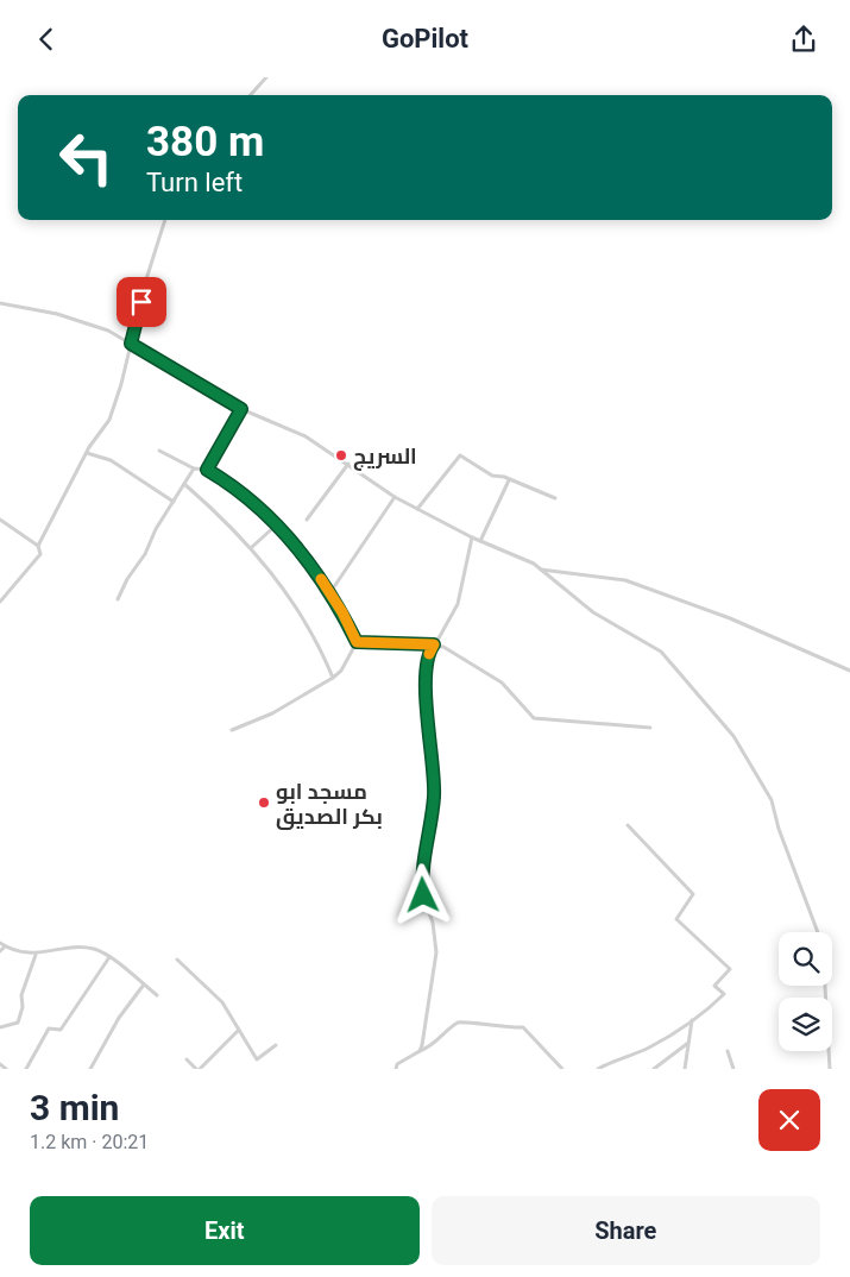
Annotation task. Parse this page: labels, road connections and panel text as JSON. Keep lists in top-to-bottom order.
{
  "places": ["السريج", "مسجد ابو بكر الصديق"],
  "page": {
    "header": "GoPilot",
    "turn": ["380 m", "Turn left"],
    "heading": ["3 min", "1.2 km · 20:21"],
    "buttons": ["Exit", "Share"]
  }
}
